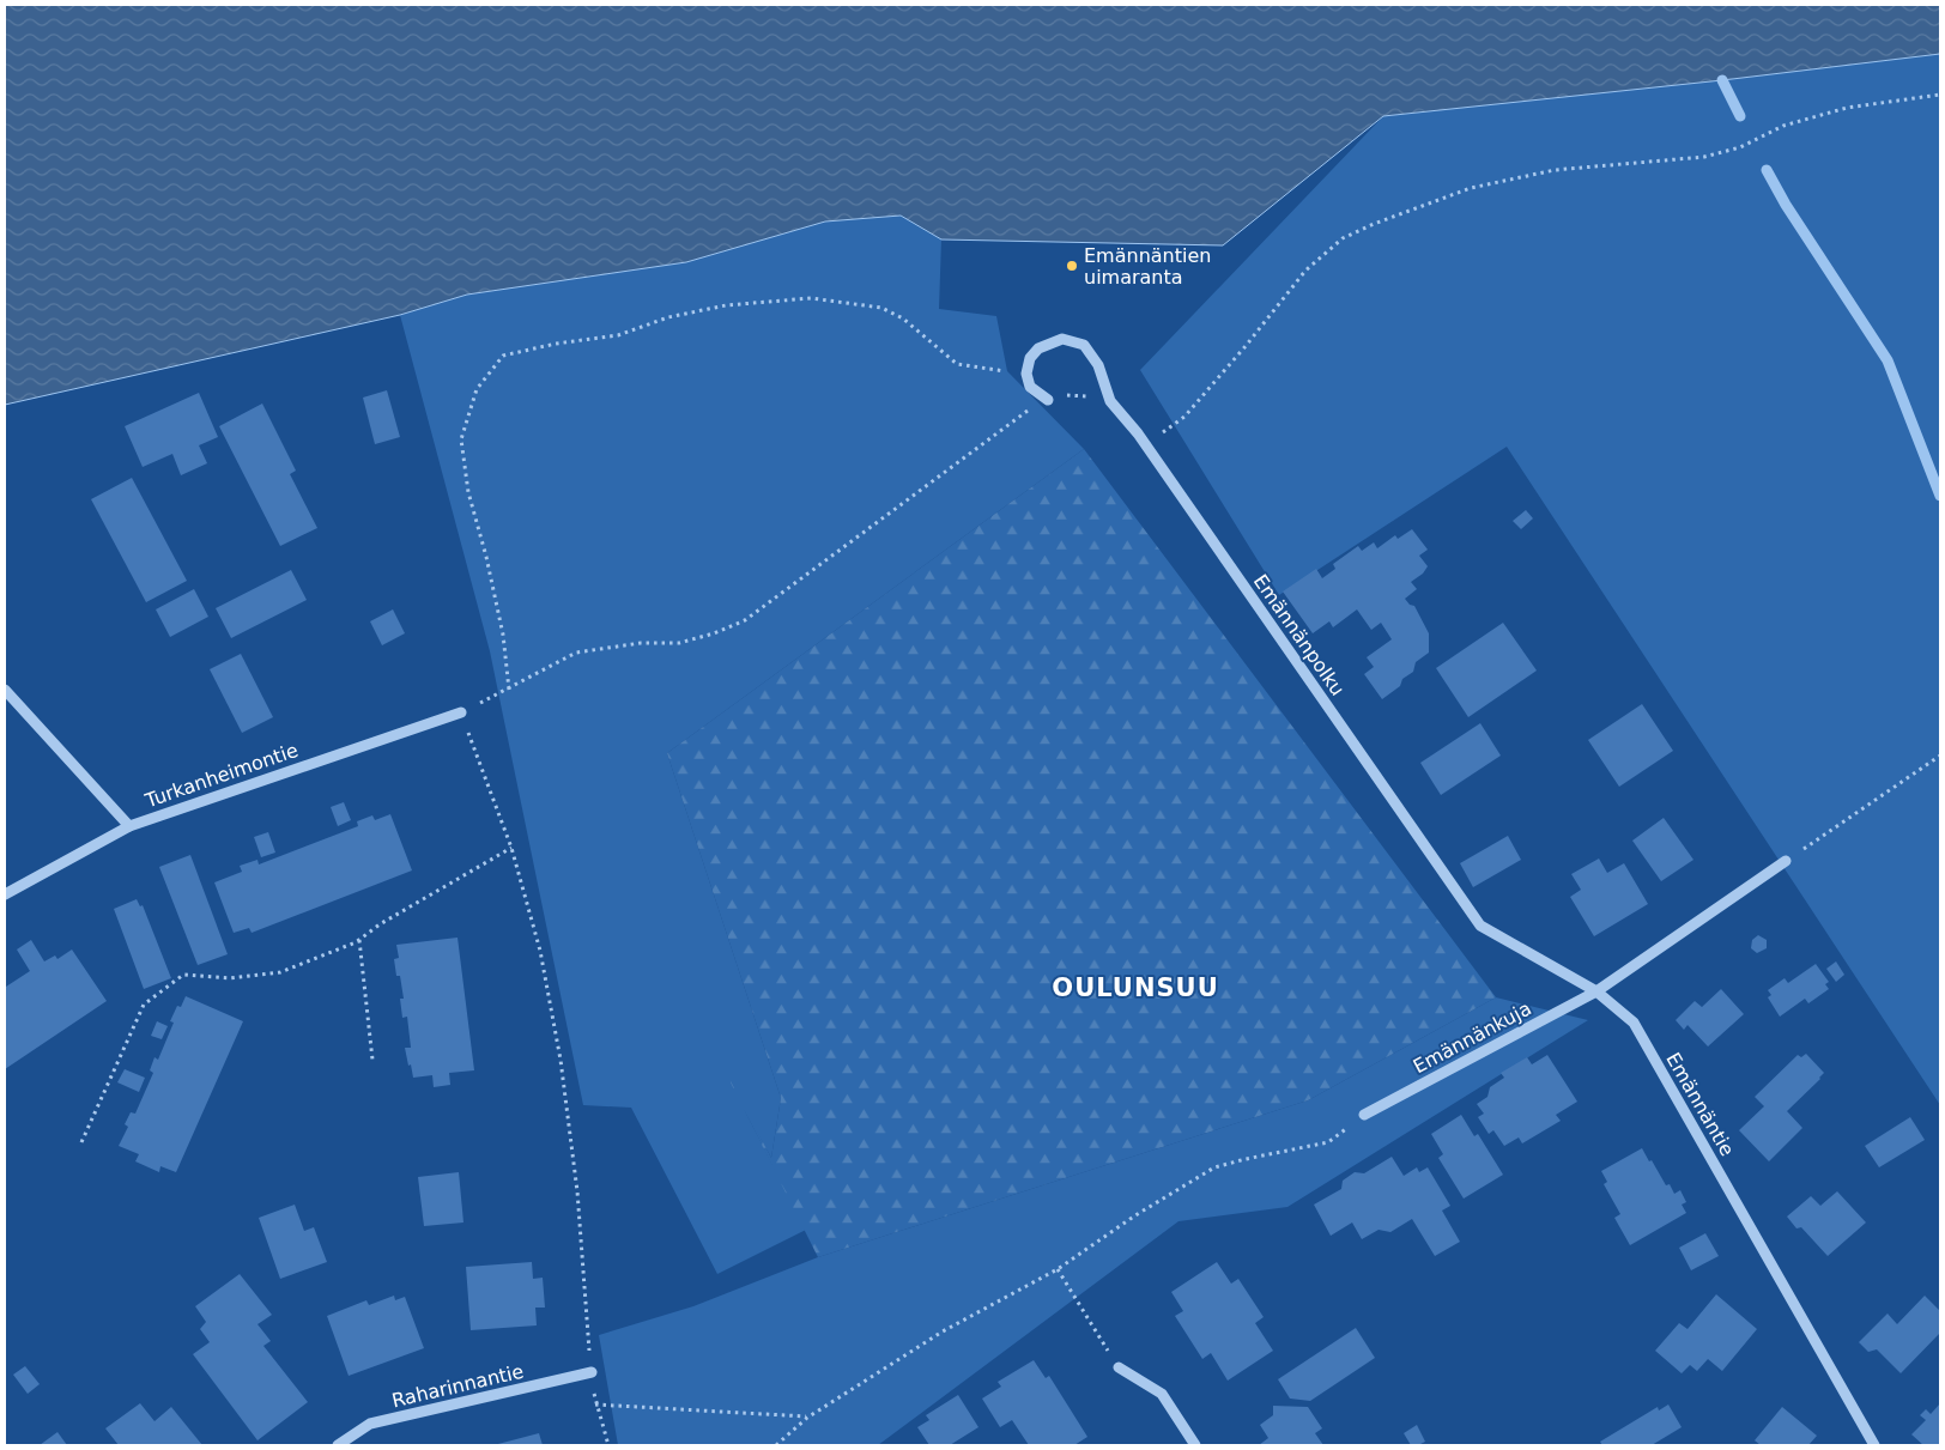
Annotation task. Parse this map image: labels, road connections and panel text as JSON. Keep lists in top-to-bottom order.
{
  "streets": {
    "street": [
      "Emännänpolku",
      "Turkanheimontie",
      "Emännänkuja",
      "Emännäntie",
      "Raharinnantie"
    ]
  },
  "crossings": [
    ["Emännänpolku", "Emännänkuja"],
    ["Emännänpolku", "Emännäntie"],
    ["Emännänkuja", "Emännäntie"]
  ],
  "districts": ["OULUNSUU"],
  "places": ["Emännäntien uimaranta"]
}
